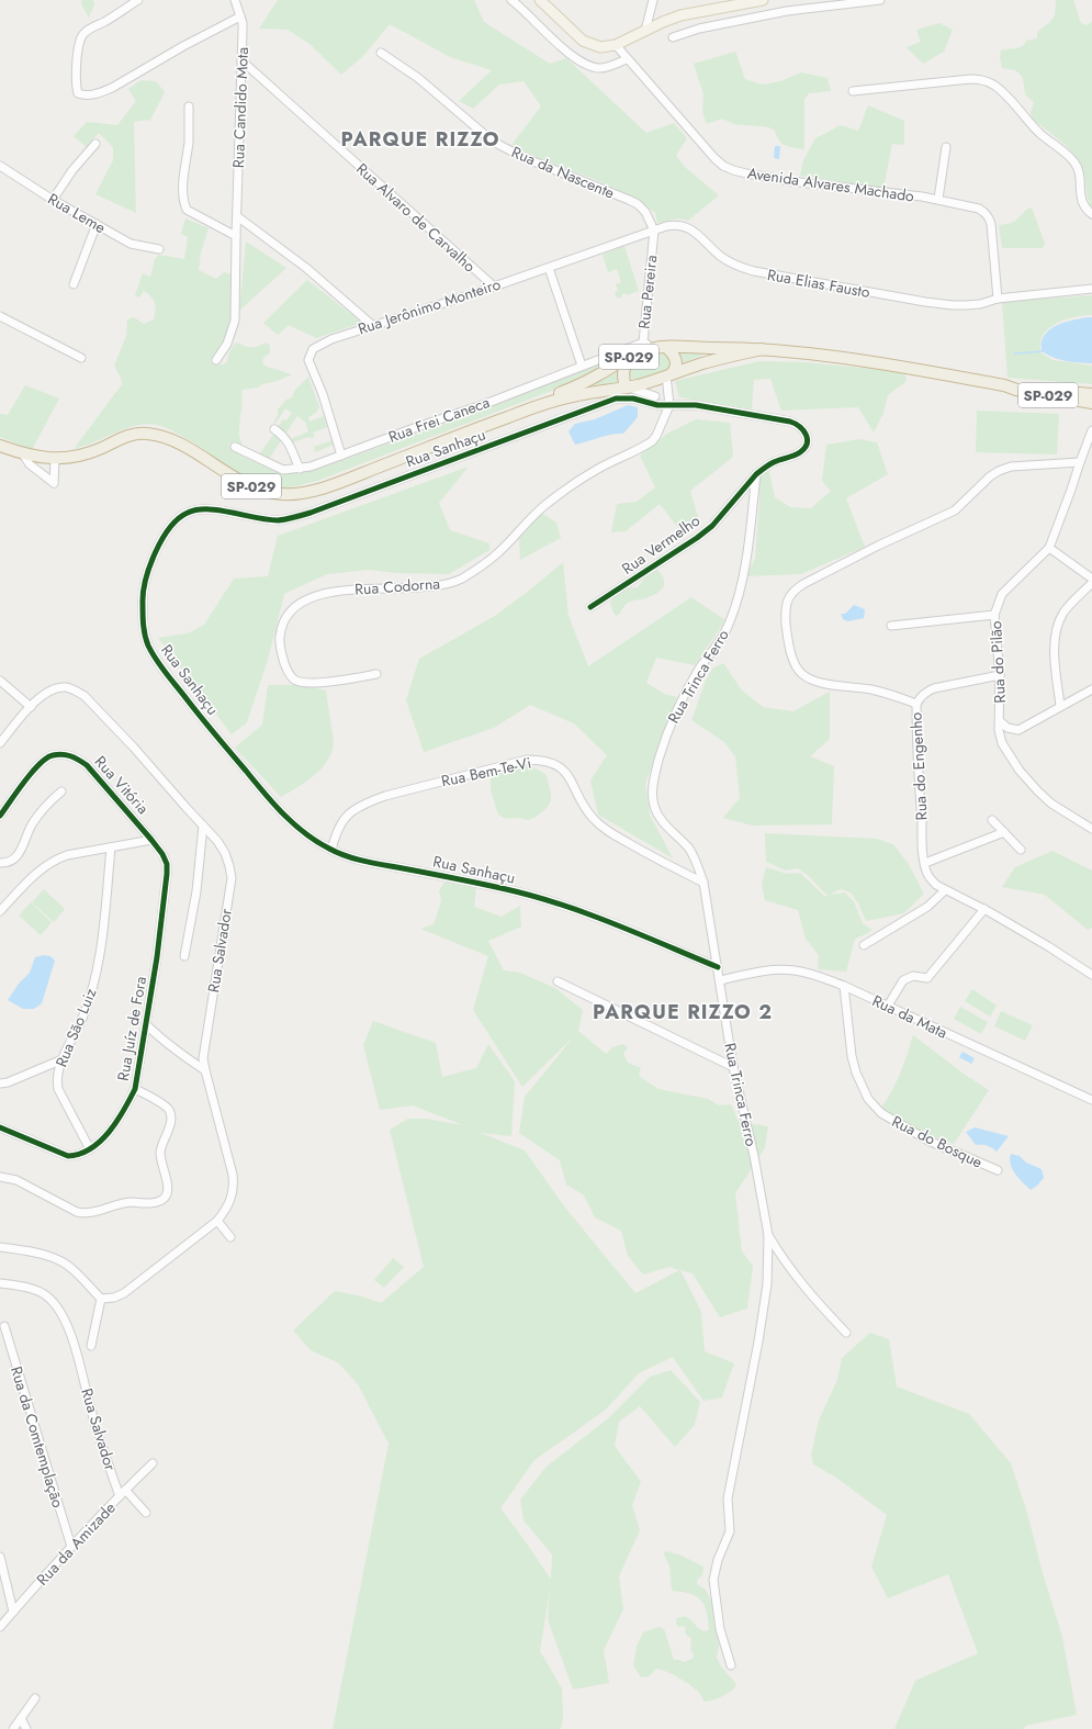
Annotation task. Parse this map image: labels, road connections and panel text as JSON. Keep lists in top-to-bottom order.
{
  "streets": {
    "highway": ["SP-029"],
    "street": [
      "Rua Candido Mota",
      "Rua da Nascente",
      "Avenida Alvares Machado",
      "Rua Leme",
      "Rua Alvaro de Carvalho",
      "Rua Elias Fausto",
      "Rua Pereira",
      "Rua Jerônimo Monteiro",
      "Rua Frei Caneca",
      "Rua Sanhaçu",
      "Rua Vermelho",
      "Rua Codorna",
      "Rua do Pilão",
      "Rua Trinca Ferro",
      "Rua do Engenho",
      "Rua Bem-Te-Vi",
      "Rua Vitória",
      "Rua Salvador",
      "Rua da Mata",
      "Rua São Luiz",
      "Rua Juíz de Fora",
      "Rua do Bosque",
      "Rua da Comtemplação",
      "Rua da Amizade"
    ]
  },
  "crossings": [
    ["Rua Candido Mota", "Rua Alvaro de Carvalho"],
    ["Rua da Nascente", "Rua Elias Fausto"],
    ["Rua da Nascente", "Rua Pereira"],
    ["Rua da Nascente", "Rua Jerônimo Monteiro"],
    ["Avenida Alvares Machado", "Rua Elias Fausto"],
    ["Rua Alvaro de Carvalho", "Rua Jerônimo Monteiro"],
    ["Rua Elias Fausto", "Rua Pereira"],
    ["Rua Elias Fausto", "Rua Jerônimo Monteiro"],
    ["Rua Pereira", "Rua Jerônimo Monteiro"],
    ["Rua Pereira", "SP-029"],
    ["Rua Pereira", "Rua Frei Caneca"],
    ["Rua Jerônimo Monteiro", "Rua Frei Caneca"],
    ["SP-029", "Rua Frei Caneca"],
    ["Rua Sanhaçu", "Rua Vermelho"],
    ["Rua Sanhaçu", "Rua Codorna"],
    ["Rua Sanhaçu", "Rua Trinca Ferro"],
    ["Rua Sanhaçu", "Rua Bem-Te-Vi"],
    ["Rua Vermelho", "Rua Trinca Ferro"],
    ["Rua do Pilão", "Rua do Engenho"],
    ["Rua Trinca Ferro", "Rua Bem-Te-Vi"],
    ["Rua Trinca Ferro", "Rua da Mata"],
    ["Rua Vitória", "Rua Juíz de Fora"],
    ["Rua Salvador", "Rua da Amizade"],
    ["Rua da Mata", "Rua do Bosque"],
    ["Rua São Luiz", "Rua Juíz de Fora"],
    ["Rua da Comtemplação", "Rua da Amizade"]
  ],
  "districts": ["PARQUE RIZZO", "PARQUE RIZZO 2"]
}
